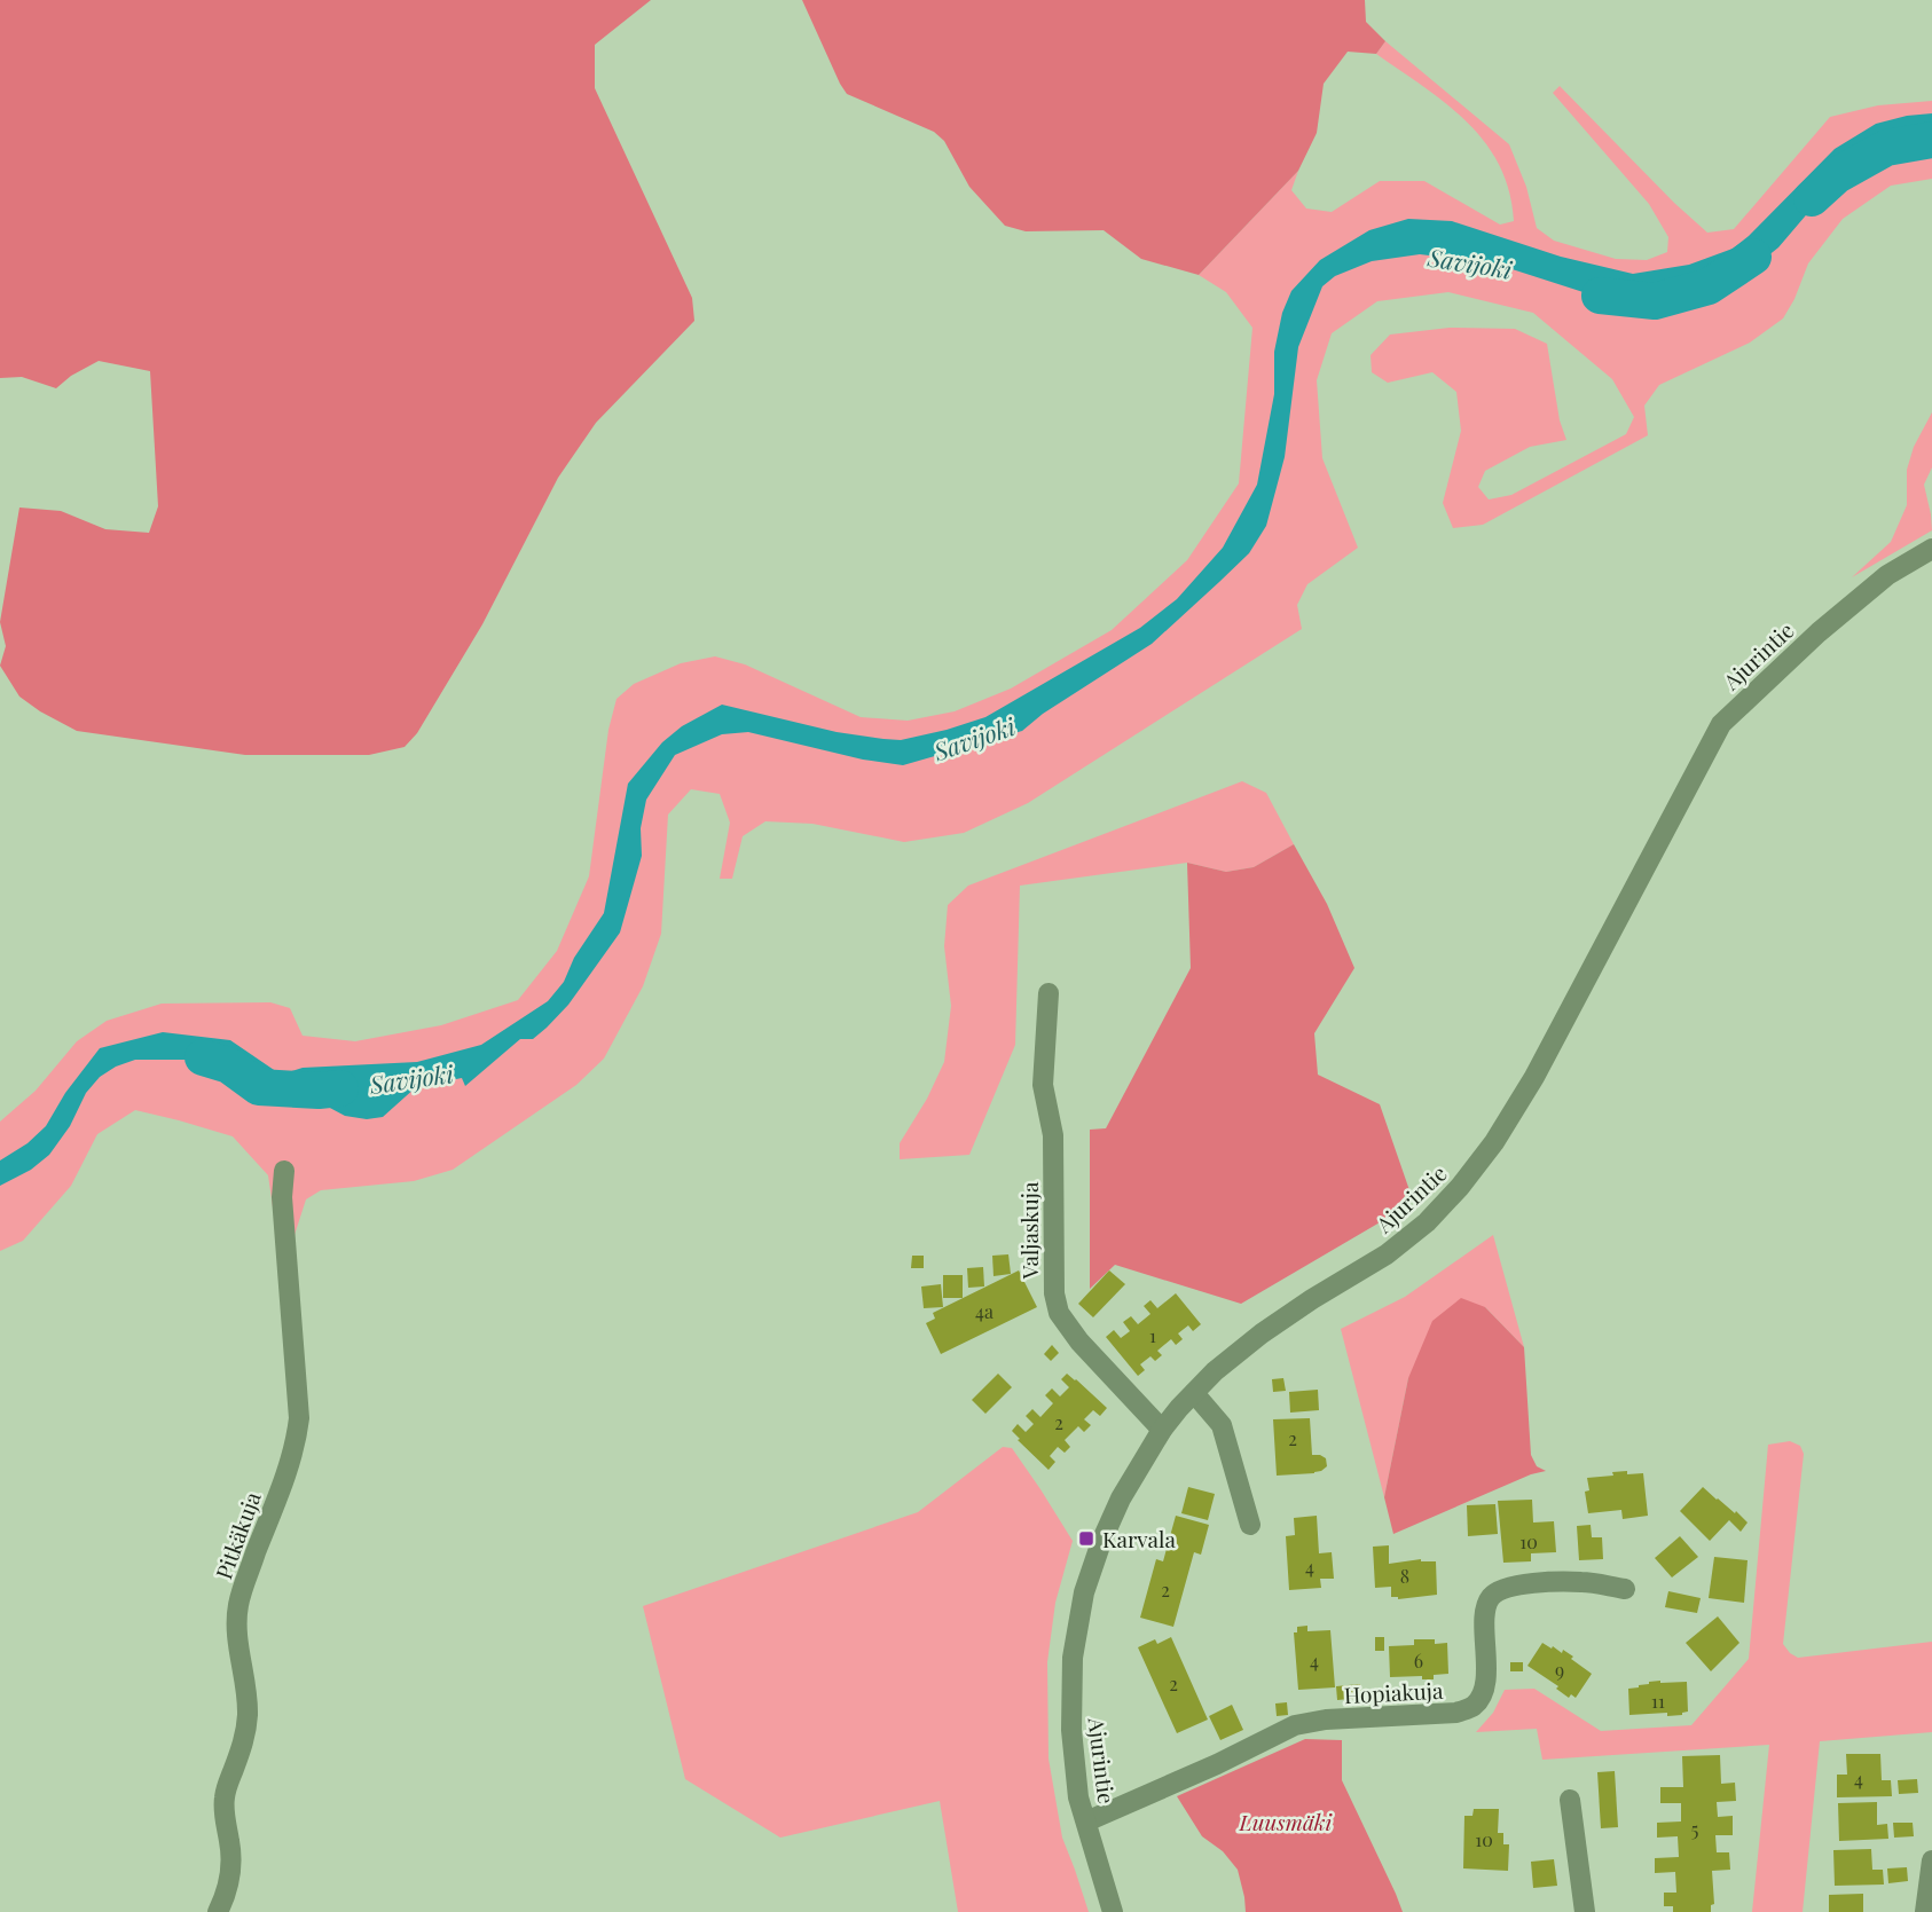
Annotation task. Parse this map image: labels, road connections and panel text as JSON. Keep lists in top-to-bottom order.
{
  "streets": {
    "street": [
      "Ajurintie",
      "Valjaskuja",
      "Pitkäkuja",
      "Hopiakuja"
    ]
  },
  "crossings": [
    ["Ajurintie", "Valjaskuja"],
    ["Ajurintie", "Hopiakuja"]
  ],
  "water": ["Savijoki"],
  "parks": ["Luusmäki"],
  "places": {
    "transit": ["Karvala"]
  },
  "house_numbers": [
    "4a",
    "1",
    "2",
    "2",
    "10",
    "4",
    "8",
    "2",
    "4",
    "6",
    "9",
    "2",
    "11",
    "4",
    "5",
    "10"
  ]
}
